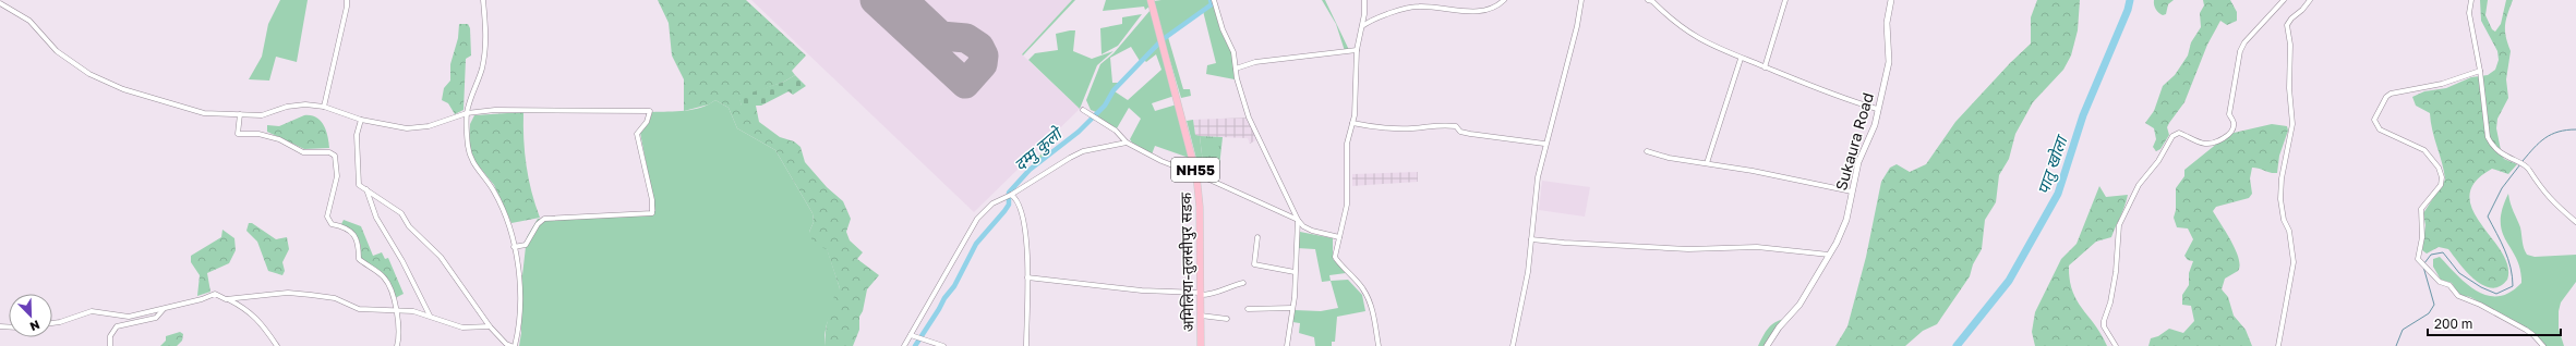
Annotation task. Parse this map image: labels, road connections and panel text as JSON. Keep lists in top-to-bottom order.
{
  "streets": {
    "main road": ["NH55", "अमिलिया-तुलसीपुर सडक"],
    "street": ["Sukaura Road"]
  },
  "water": ["दम्मु कुलो", "पातु खोला"],
  "scale_bar": "200 m",
  "north": "bottom right"
}
